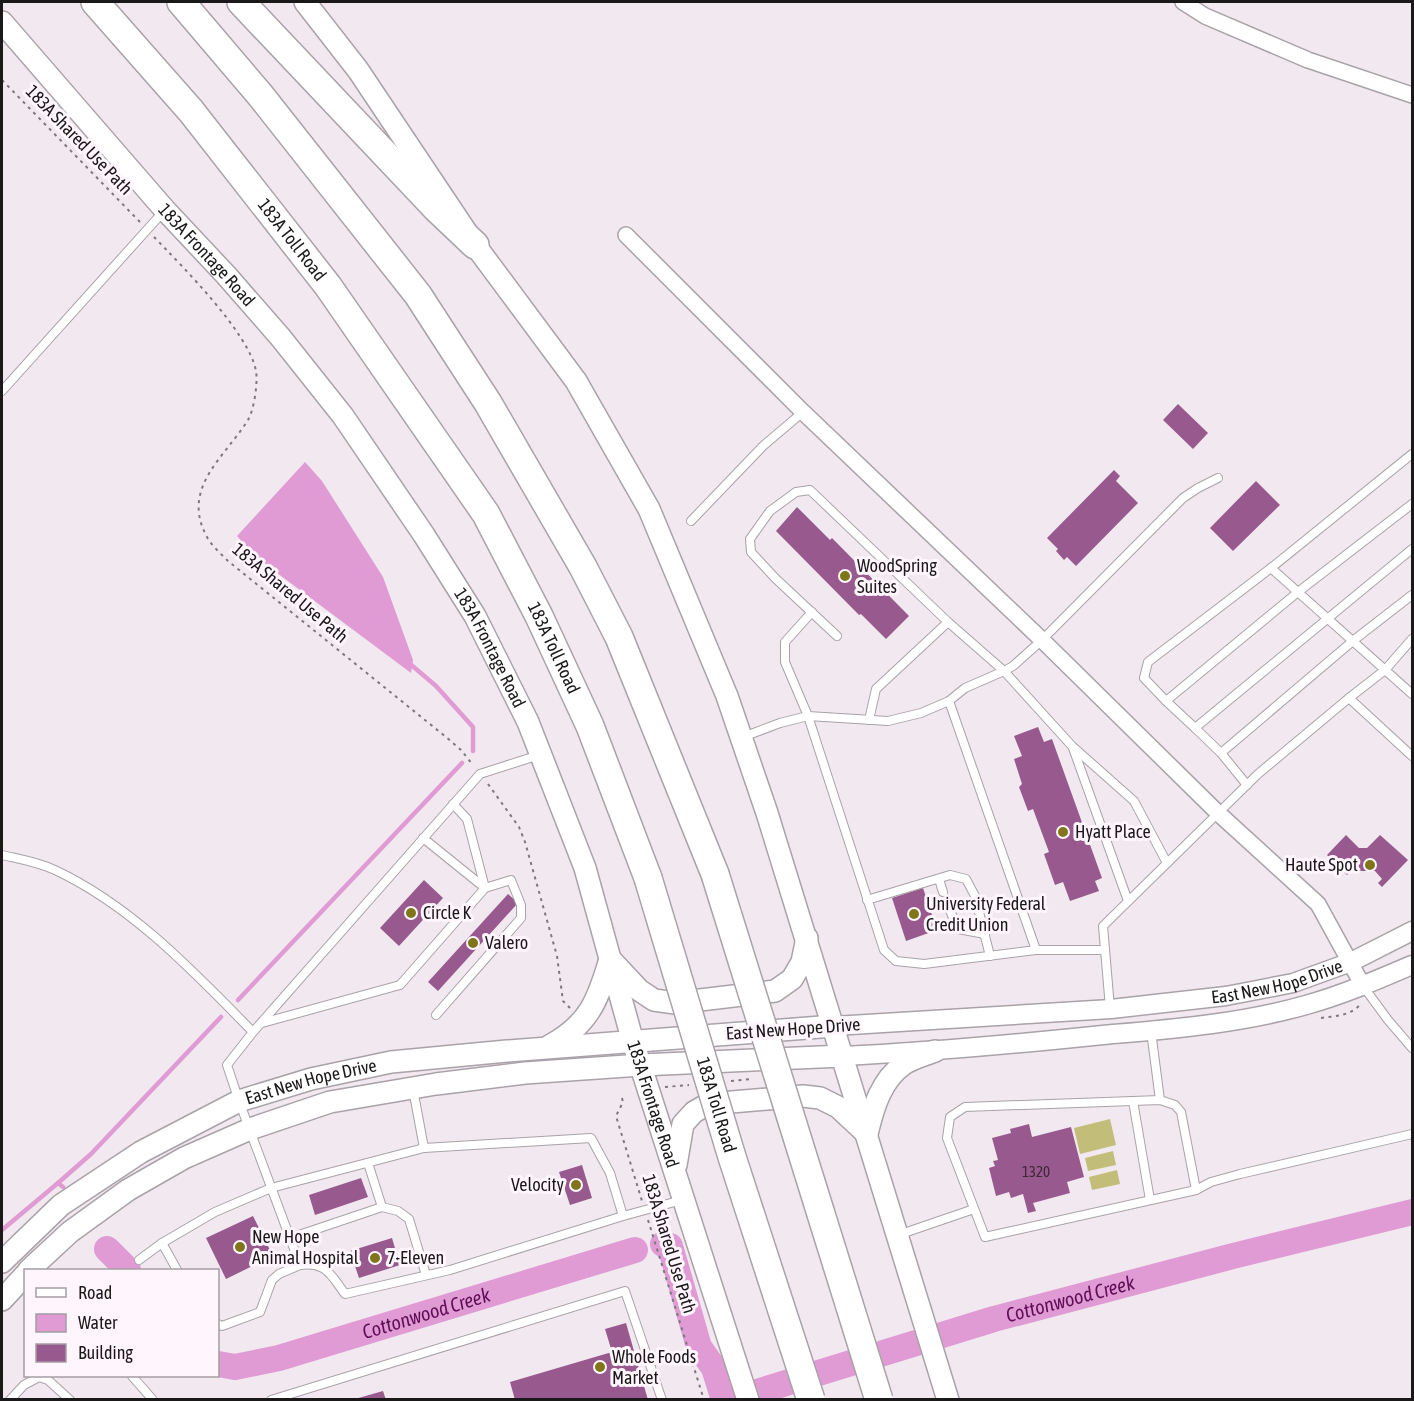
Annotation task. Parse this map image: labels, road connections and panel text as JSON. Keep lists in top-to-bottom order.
{
  "streets": {
    "highway": ["183A Toll Road"],
    "main road": ["183A Frontage Road", "East New Hope Drive"],
    "path": ["183A Shared Use Path"]
  },
  "crossings": [
    ["183A Frontage Road", "East New Hope Drive"]
  ],
  "water": ["Cottonwood Creek"],
  "places": [
    "WoodSpring Suites",
    "Hyatt Place",
    "Haute Spot",
    "Circle K",
    "University Federal Credit Union",
    "Valero",
    "Velocity",
    "New Hope Animal Hospital",
    "7-Eleven",
    "Whole Foods Market"
  ],
  "house_numbers": ["1320"],
  "legend": ["Road", "Water", "Building"]
}
